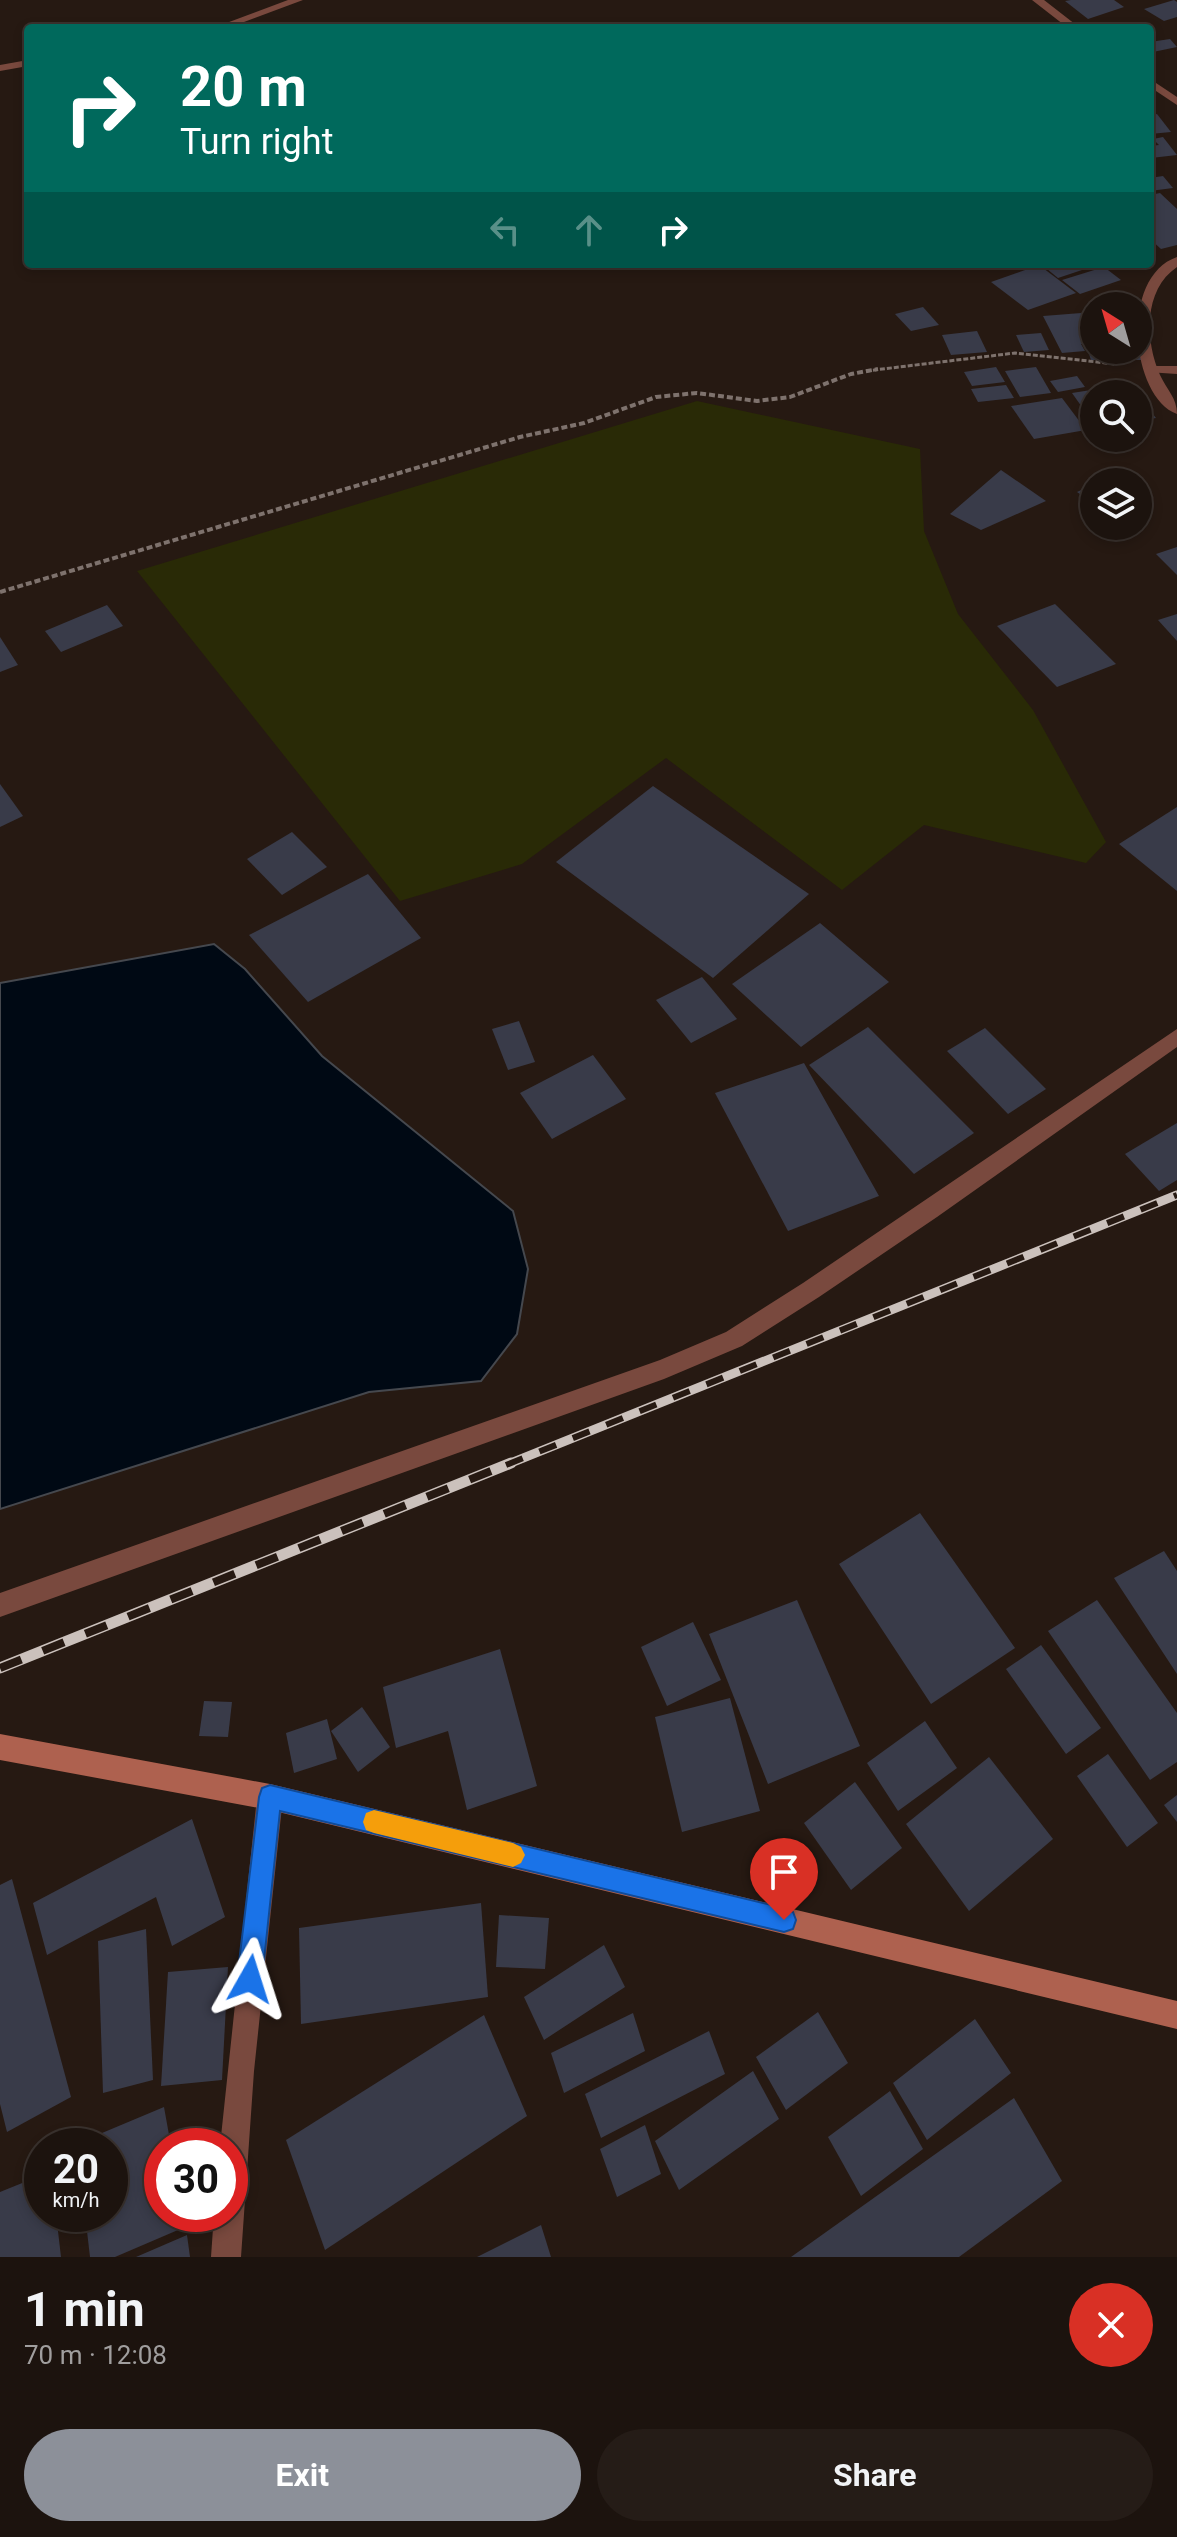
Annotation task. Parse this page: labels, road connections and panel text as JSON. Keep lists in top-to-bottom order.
{
  "north": "top left",
  "page": {
    "turn": ["20 m", "Turn right"],
    "speed": "20 km/h",
    "limit": "30",
    "heading": ["1 min", "70 m · 12:08"],
    "buttons": ["Exit", "Share"]
  }
}
